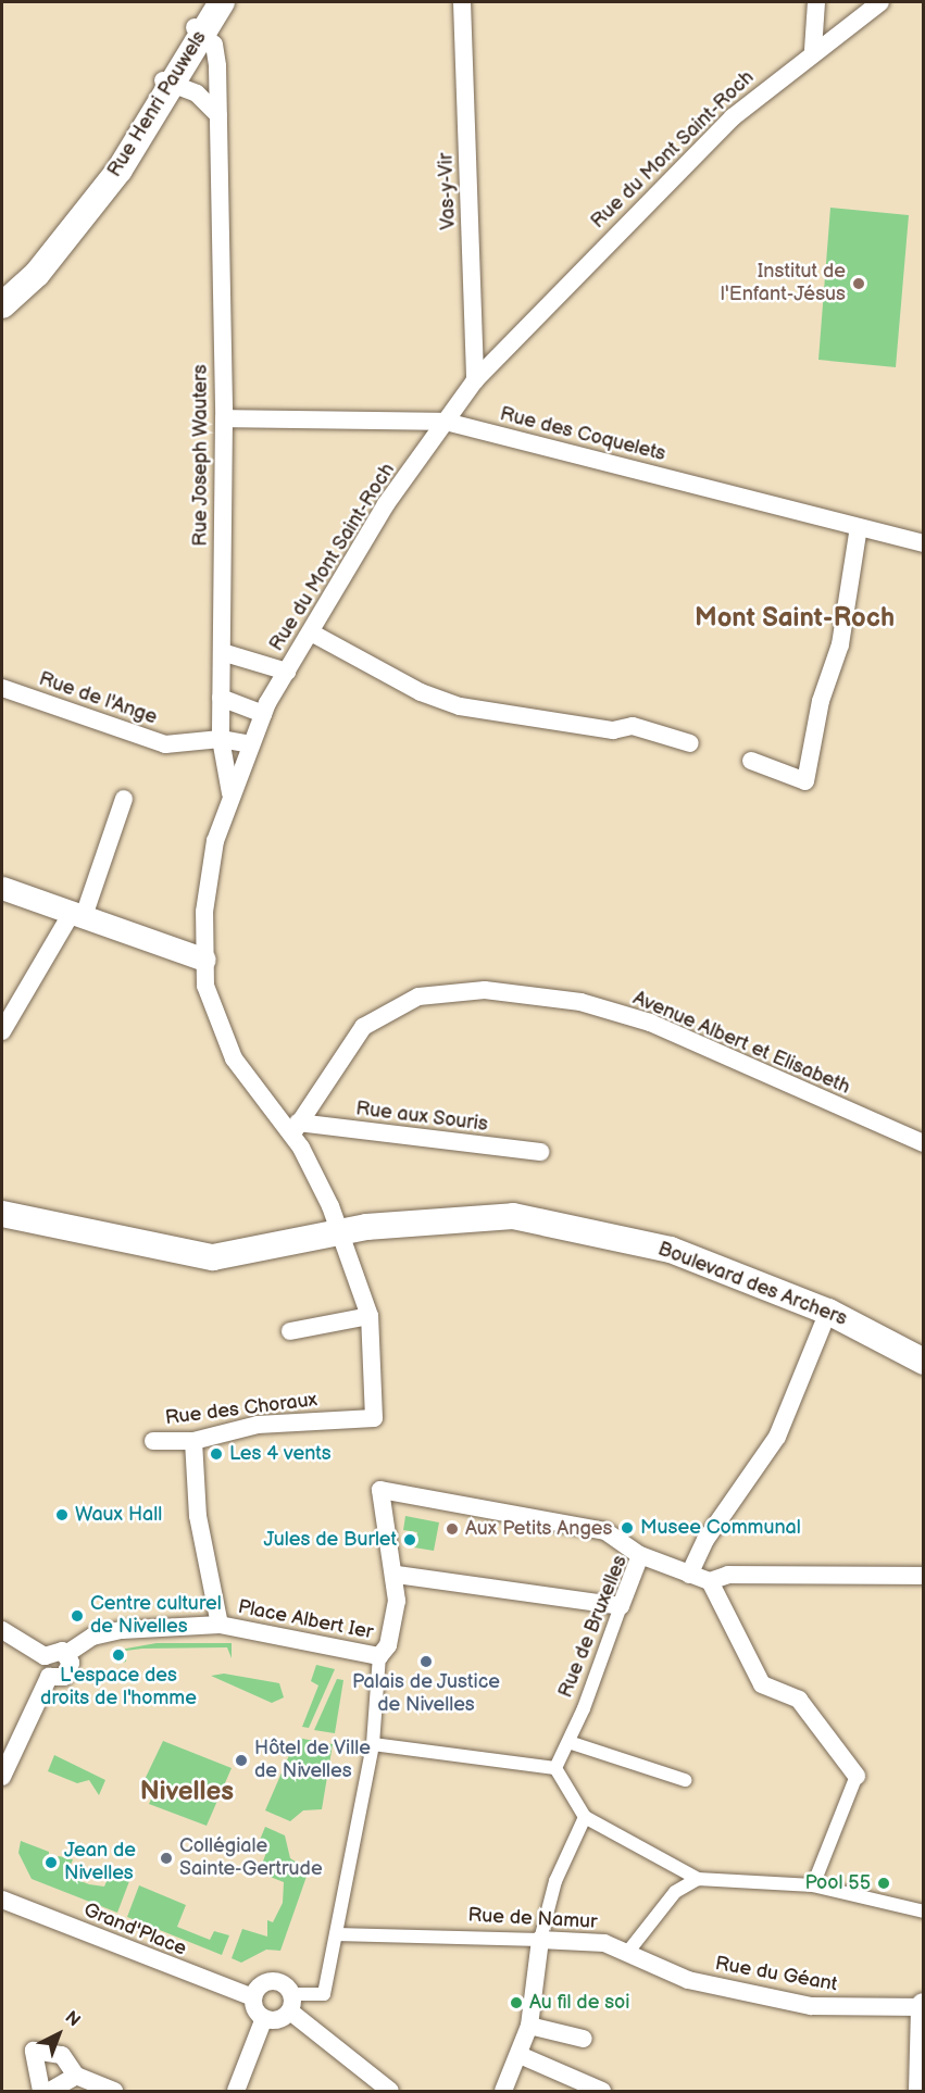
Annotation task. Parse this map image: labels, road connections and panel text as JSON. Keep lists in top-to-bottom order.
{
  "streets": {
    "main road": ["Rue Henri Pauwels", "Boulevard des Archers"],
    "street": [
      "Rue du Mont Saint-Roch",
      "Vas-y-Vir",
      "Rue des Coquelets",
      "Rue Joseph Wauters",
      "Rue de l'Ange",
      "Avenue Albert et Elisabeth",
      "Rue aux Souris",
      "Rue des Choraux",
      "Place Albert Ier",
      "Rue de Bruxelles",
      "Rue de Namur",
      "Grand'Place",
      "Rue du Géant"
    ]
  },
  "crossings": [
    ["Rue Henri Pauwels", "Rue Joseph Wauters"],
    ["Rue du Mont Saint-Roch", "Vas-y-Vir"],
    ["Rue du Mont Saint-Roch", "Rue des Coquelets"],
    ["Rue du Mont Saint-Roch", "Rue Joseph Wauters"],
    ["Rue du Mont Saint-Roch", "Rue de l'Ange"],
    ["Rue du Mont Saint-Roch", "Avenue Albert et Elisabeth"],
    ["Rue du Mont Saint-Roch", "Rue aux Souris"],
    ["Rue du Mont Saint-Roch", "Boulevard des Archers"],
    ["Rue du Mont Saint-Roch", "Rue des Choraux"],
    ["Rue des Coquelets", "Rue Joseph Wauters"],
    ["Rue Joseph Wauters", "Rue de l'Ange"],
    ["Avenue Albert et Elisabeth", "Rue aux Souris"],
    ["Place Albert Ier", "Rue de Bruxelles"],
    ["Rue de Namur", "Rue du Géant"]
  ],
  "districts": ["Mont Saint-Roch", "Nivelles"],
  "places": [
    "Institut de l'Enfant-Jésus",
    "Les 4 vents",
    "Waux Hall",
    "Musee Communal",
    "Aux Petits Anges",
    "Jules de Burlet",
    "Centre culturel de Nivelles",
    "L'espace des droits de l'homme",
    "Palais de Justice de Nivelles",
    "Hôtel de Ville de Nivelles",
    "Collégiale Sainte-Gertrude",
    "Jean de Nivelles",
    "Pool 55",
    "Au fil de soi"
  ],
  "north": "top right"
}
